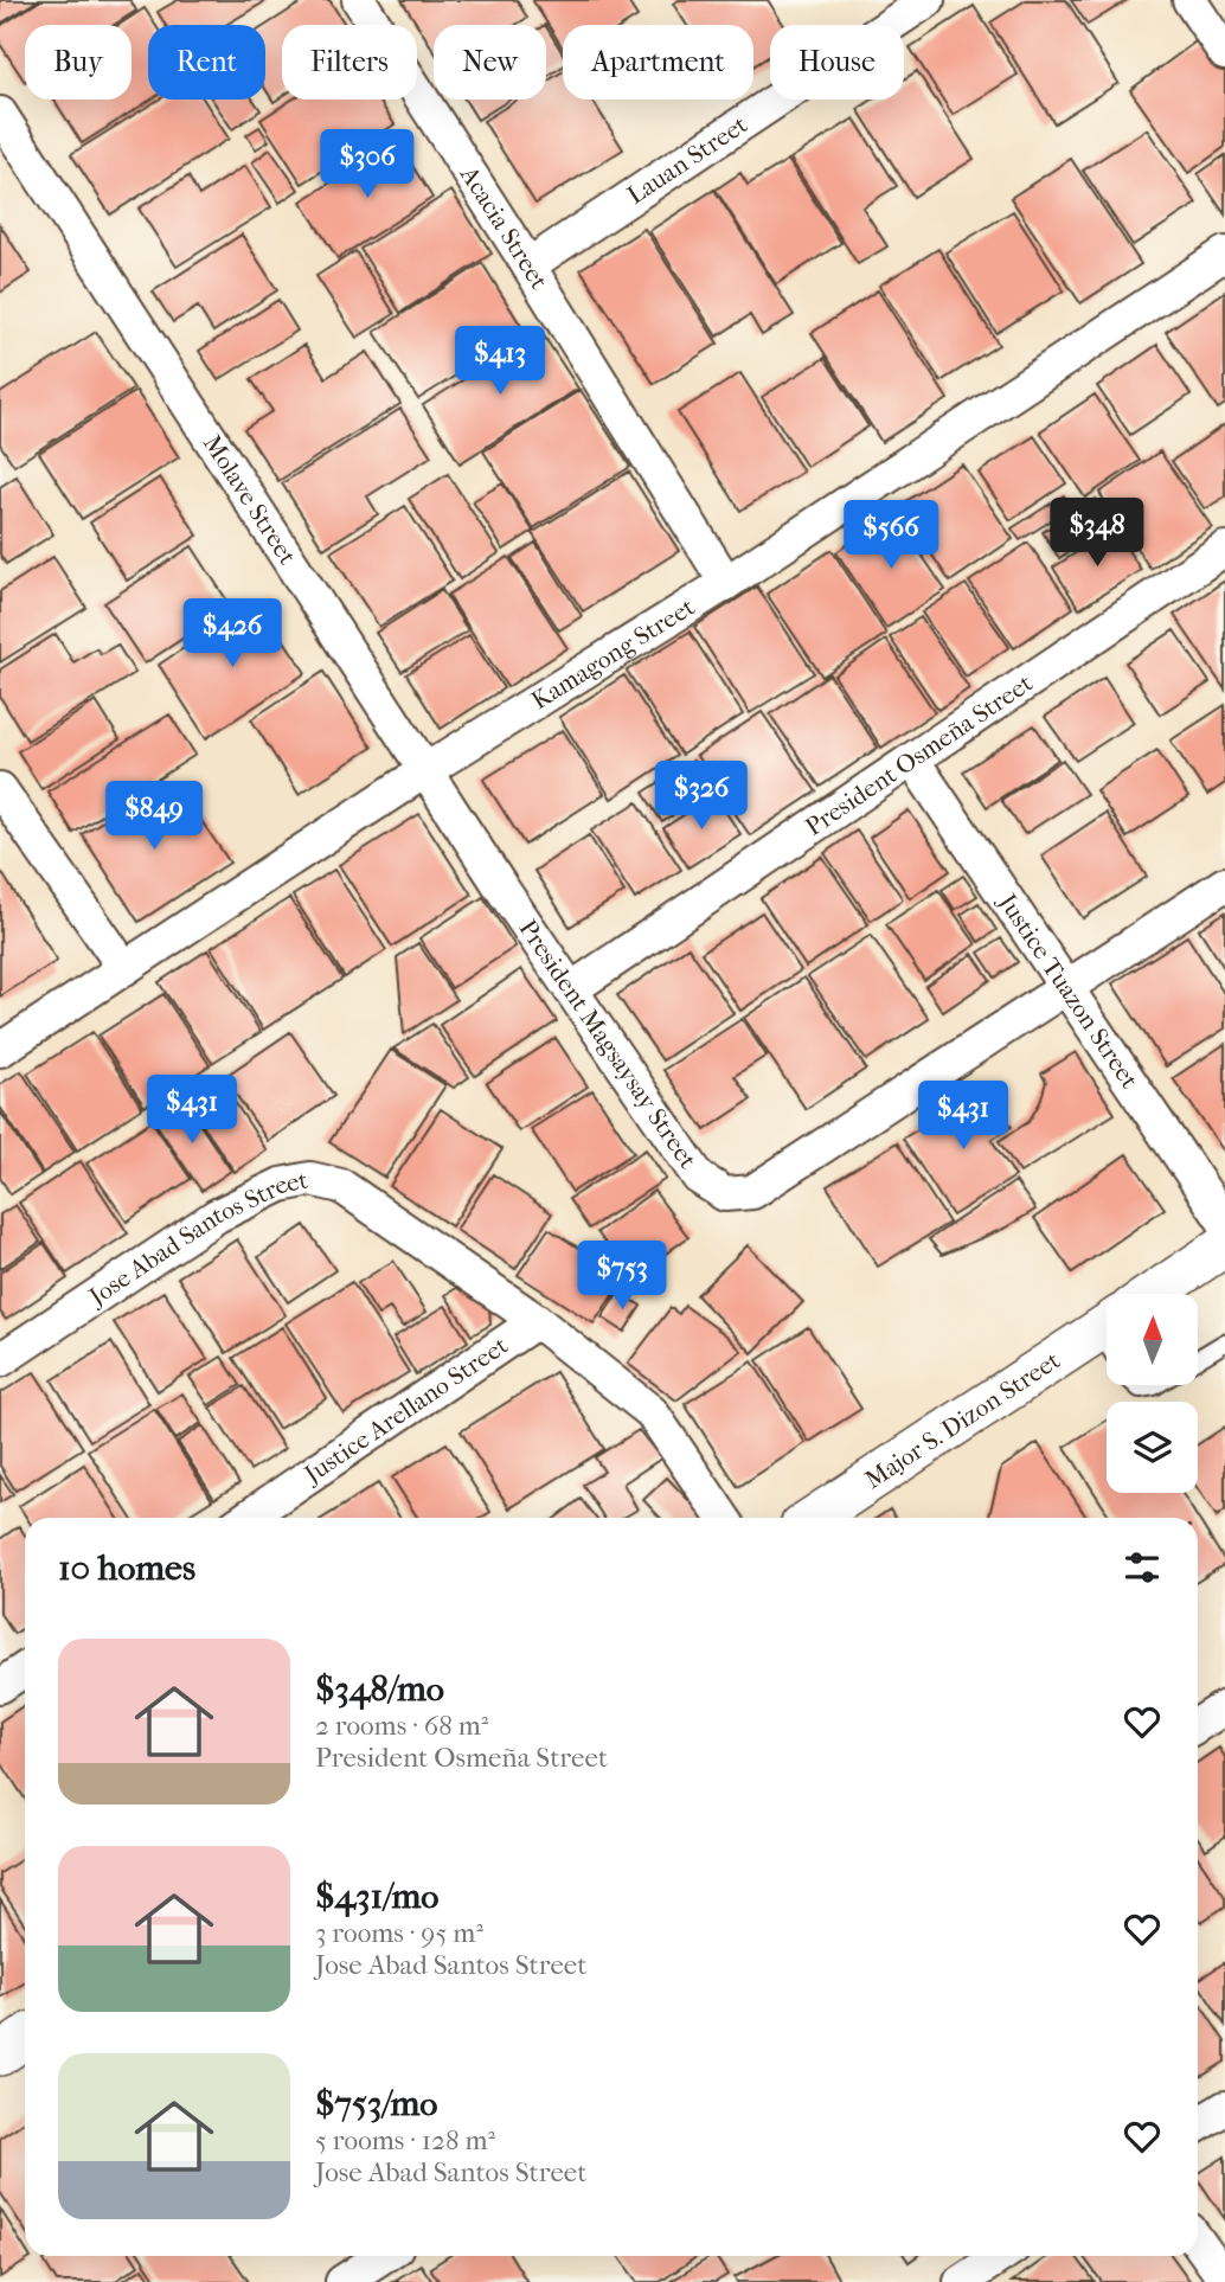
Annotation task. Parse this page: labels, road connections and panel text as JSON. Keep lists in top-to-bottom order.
{
  "streets": {
    "street": [
      "Lauan Street",
      "Acacia Street",
      "Molave Street",
      "Kamagong Street",
      "President Osmeña Street",
      "Justice Tuazon Street",
      "President Magsaysay Street",
      "Jose Abad Santos Street",
      "Justice Arellano Street",
      "Major S. Dizon Street"
    ]
  },
  "crossings": [
    ["Lauan Street", "Acacia Street"],
    ["Acacia Street", "Kamagong Street"],
    ["Molave Street", "Kamagong Street"],
    ["Molave Street", "President Magsaysay Street"],
    ["President Osmeña Street", "Justice Tuazon Street"],
    ["President Osmeña Street", "President Magsaysay Street"],
    ["Justice Tuazon Street", "President Magsaysay Street"],
    ["Jose Abad Santos Street", "Justice Arellano Street"]
  ],
  "north": "top",
  "page": {
    "chip": [
      "Buy",
      "Rent",
      "Filters",
      "New",
      "Apartment",
      "House"
    ],
    "price": [
      "$306",
      "$413",
      "$348",
      "$566",
      "$426",
      "$326",
      "$849",
      "$431",
      "$431",
      "$753"
    ],
    "heading": "10 homes",
    "list": [
      {
        "name": "$348/mo",
        "note": "2 rooms · 68 m² · President Osmeña Street"
      },
      {
        "name": "$431/mo",
        "note": "3 rooms · 95 m² · Jose Abad Santos Street"
      },
      {
        "name": "$753/mo",
        "note": "5 rooms · 128 m² · Jose Abad Santos Street"
      }
    ]
  }
}
